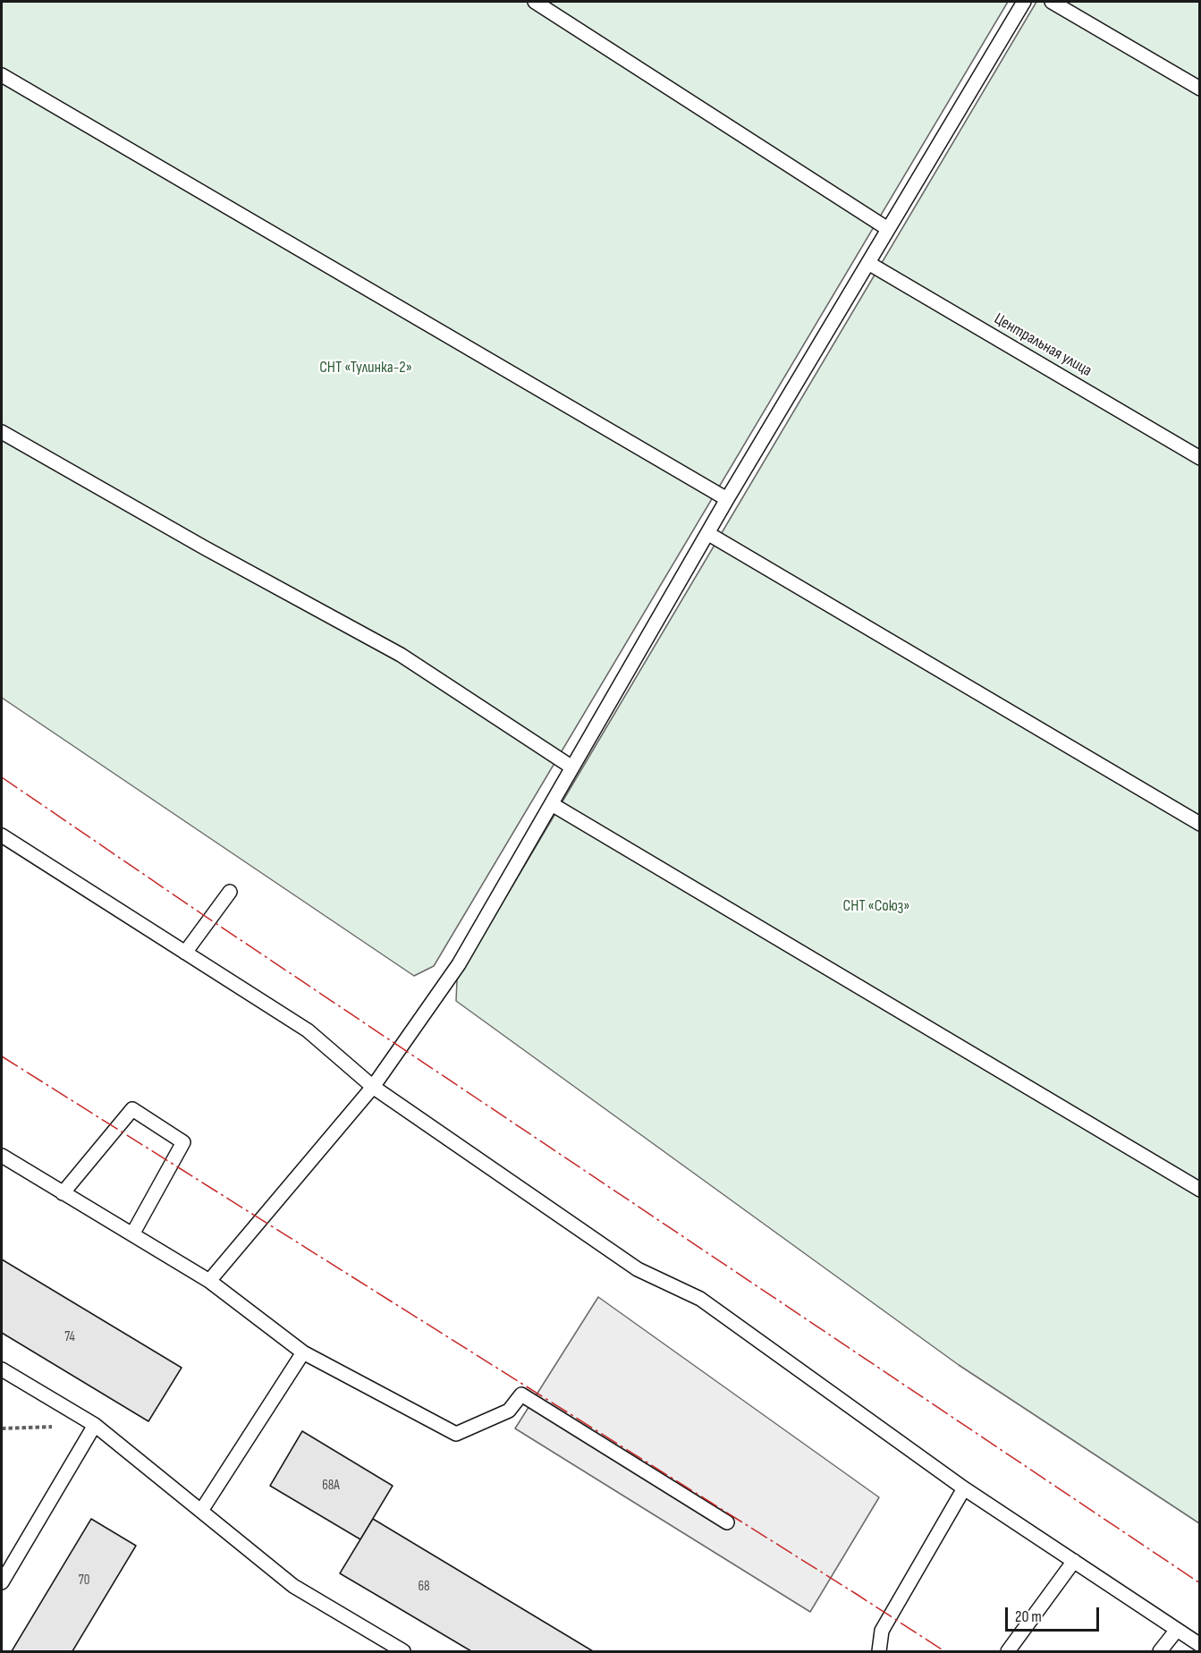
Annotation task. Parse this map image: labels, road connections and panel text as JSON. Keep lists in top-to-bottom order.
{
  "streets": {
    "lane": ["Центральная улица"]
  },
  "parks": ["СНТ «Тулинка-2»", "СНТ «Союз»"],
  "house_numbers": [
    "74",
    "68А",
    "70",
    "68"
  ],
  "scale_bar": "20 m"
}
